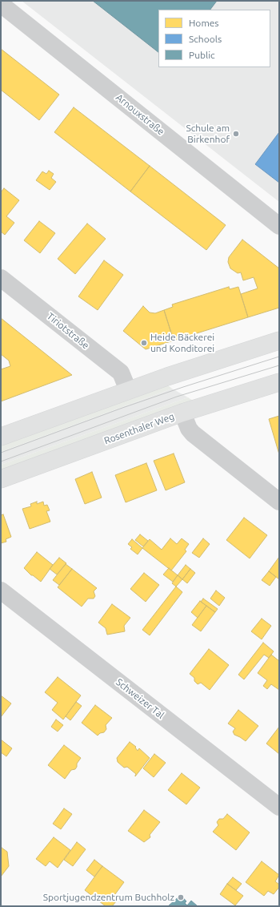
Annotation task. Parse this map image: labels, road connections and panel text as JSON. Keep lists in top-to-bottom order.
{
  "streets": {
    "main road": ["Rosenthaler Weg"],
    "street": ["Arnouxstraße", "Tiriotstraße", "Schweizer Tal"]
  },
  "places": ["Schule am Birkenhof", "Heide Bäckerei und Konditorei", "Sportjugendzentrum Buchholz"],
  "legend": ["Homes", "Schools", "Public"]
}
